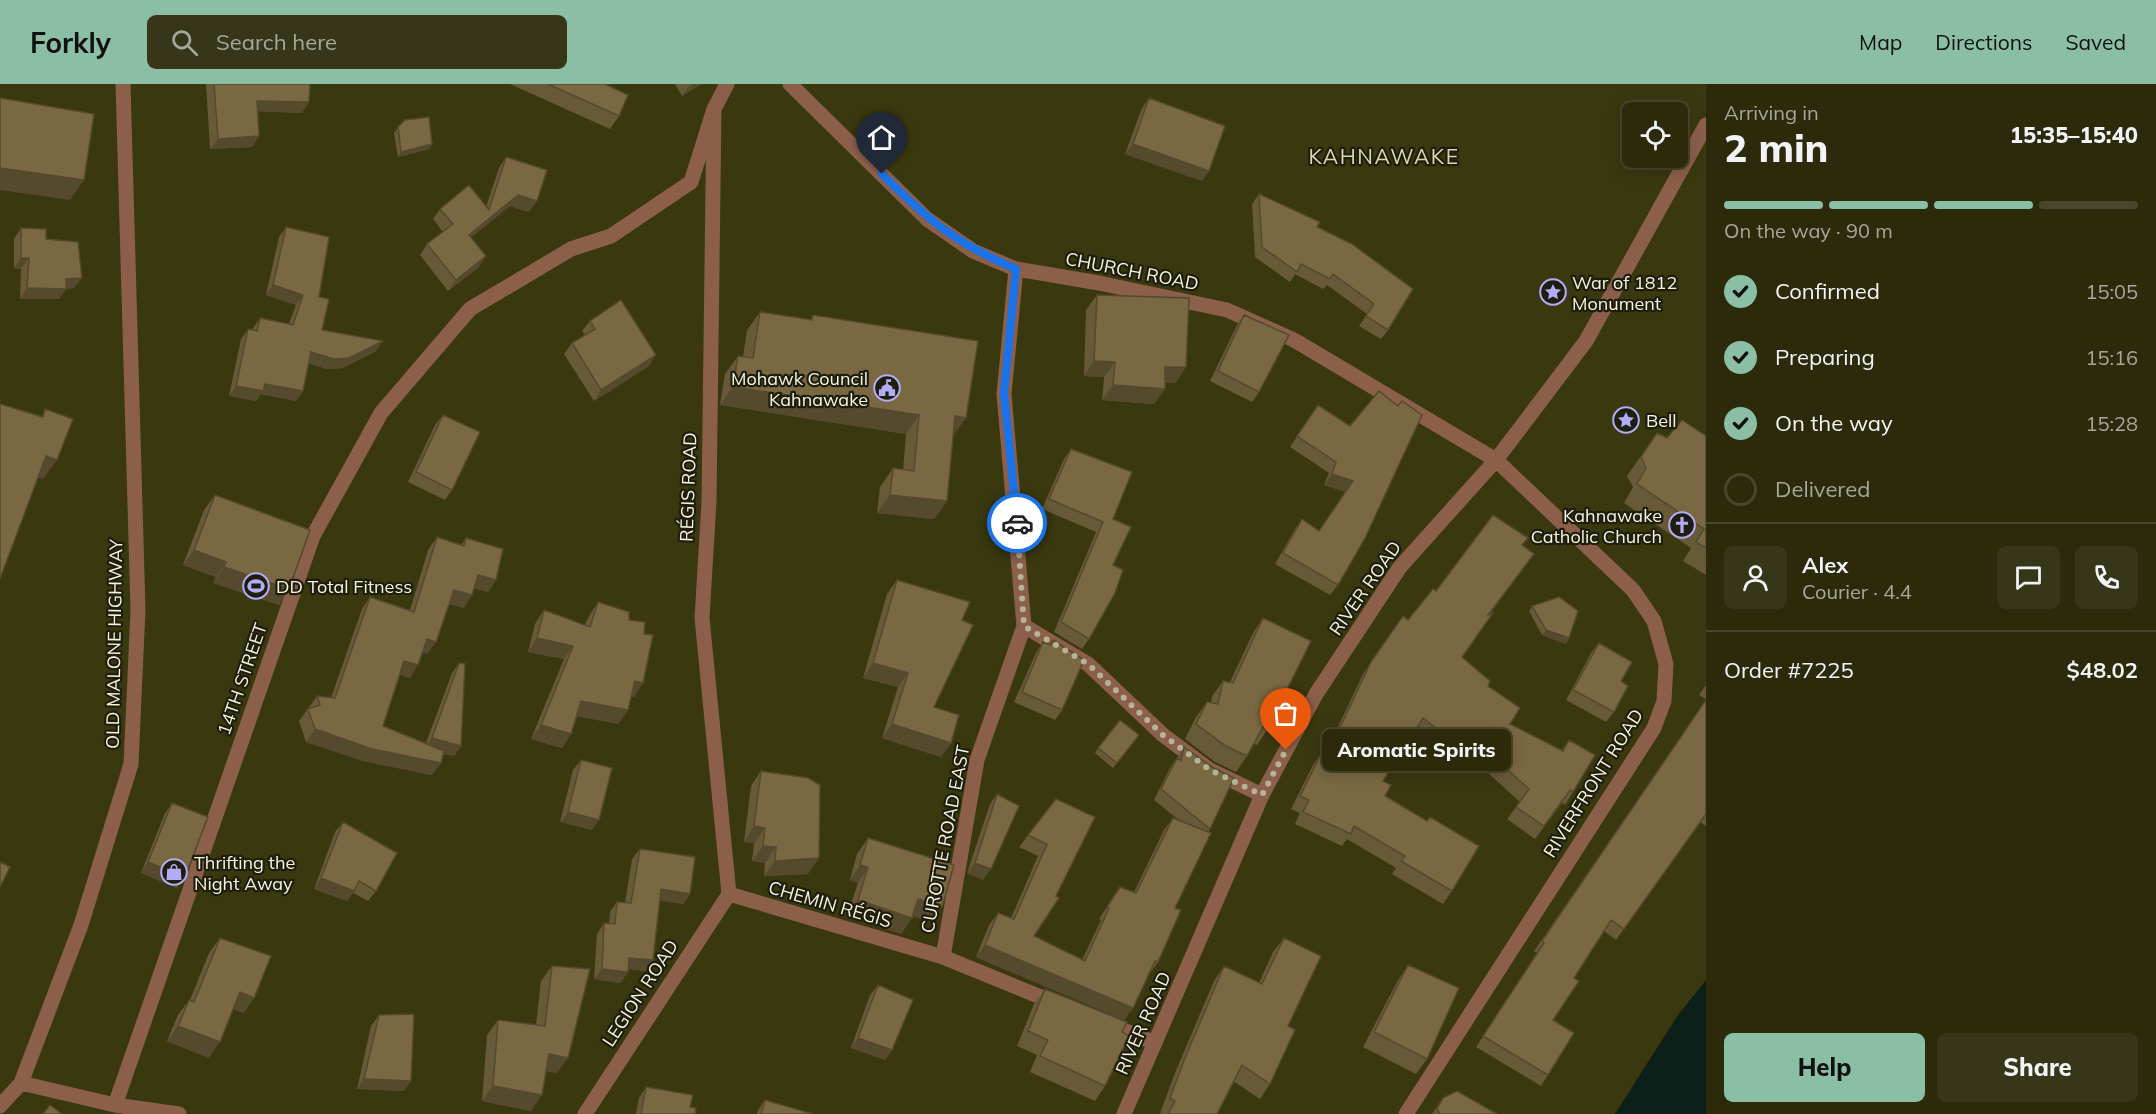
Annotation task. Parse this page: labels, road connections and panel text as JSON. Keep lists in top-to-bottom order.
{
  "streets": {
    "street": [
      "CHURCH ROAD",
      "RÉGIS ROAD",
      "RIVER ROAD",
      "OLD MALONE HIGHWAY",
      "14TH STREET",
      "RIVERFRONT ROAD",
      "CUROTTE ROAD EAST",
      "CHEMIN RÉGIS",
      "LEGION ROAD"
    ]
  },
  "crossings": [
    ["CHURCH ROAD", "RIVER ROAD"],
    ["CHURCH ROAD", "RIVERFRONT ROAD"],
    ["CHURCH ROAD", "CUROTTE ROAD EAST"],
    ["RÉGIS ROAD", "14TH STREET"],
    ["RÉGIS ROAD", "CHEMIN RÉGIS"],
    ["RÉGIS ROAD", "LEGION ROAD"],
    ["RIVER ROAD", "RIVERFRONT ROAD"],
    ["CUROTTE ROAD EAST", "CHEMIN RÉGIS"],
    ["CHEMIN RÉGIS", "LEGION ROAD"]
  ],
  "districts": ["KAHNAWAKE"],
  "places": {
    "place": ["War of 1812 Monument", "Bell"],
    "public building": ["Mohawk Council Kahnawake"],
    "church": ["Kahnawake Catholic Church"],
    "sports": ["DD Total Fitness"],
    "other": ["Aromatic Spirits"],
    "shop": ["Thrifting the Night Away"]
  },
  "page": {
    "header": "Forkly",
    "search": "Search here",
    "nav": ["Map", "Directions", "Saved"],
    "heading": ["2 min", "Arriving in", "15:35–15:40"],
    "panel": [
      "Alex",
      "Courier · 4.4",
      "Order #7225",
      "$48.02"
    ],
    "bar": "On the way · 90 m",
    "list": [
      ["Confirmed", "15:05"],
      ["Preparing", "15:16"],
      ["On the way", "15:28"],
      "Delivered"
    ],
    "bubble": "Aromatic Spirits",
    "buttons": ["Help", "Share"]
  }
}
